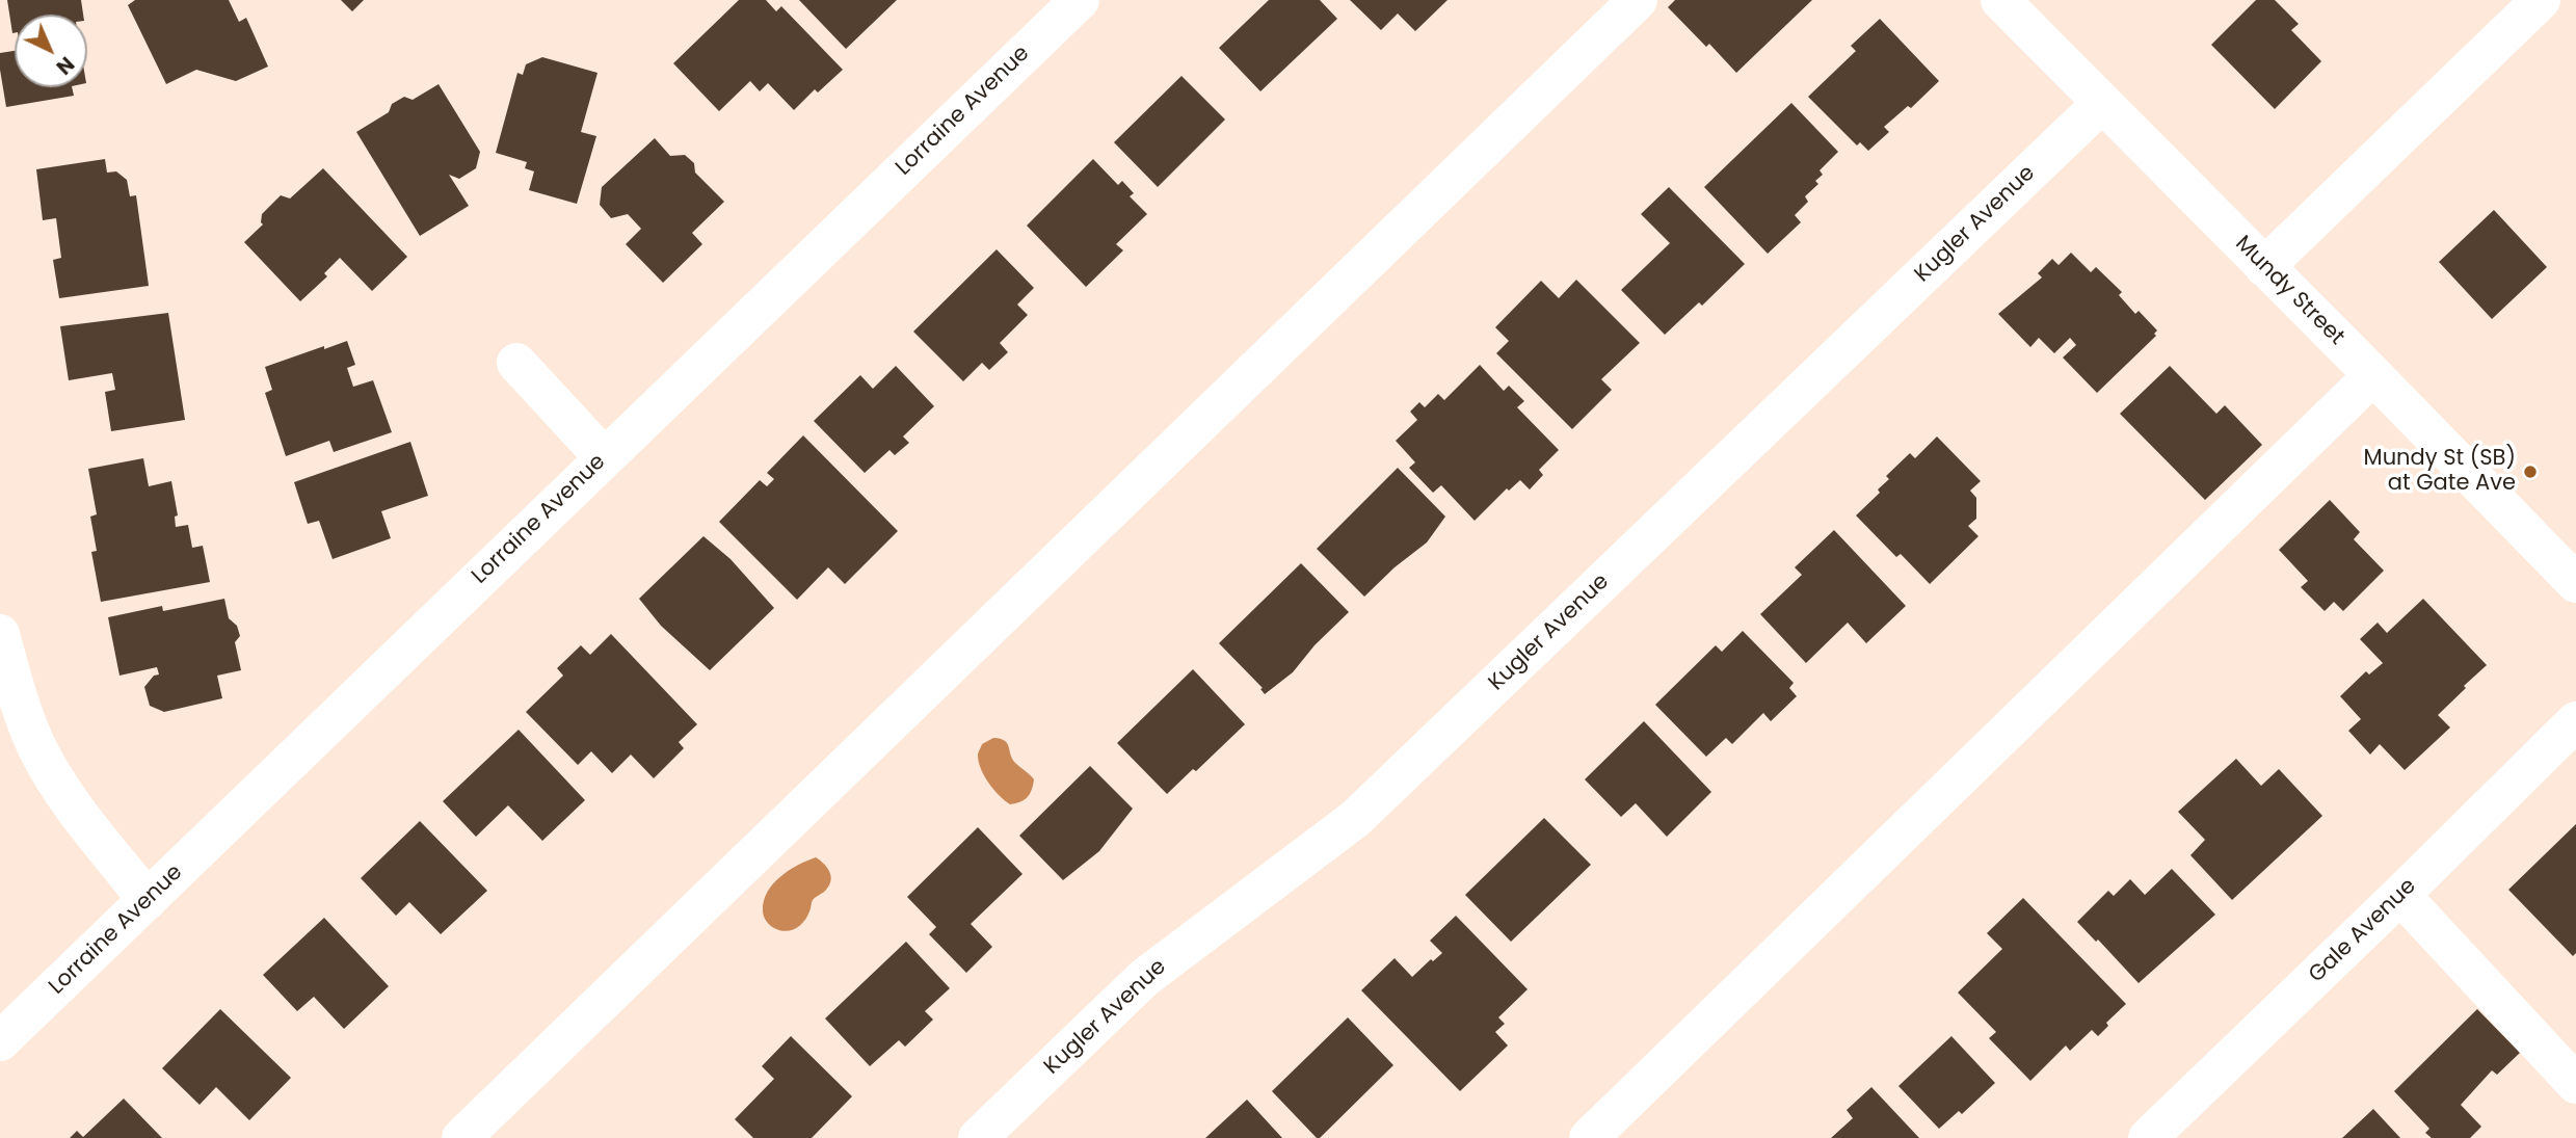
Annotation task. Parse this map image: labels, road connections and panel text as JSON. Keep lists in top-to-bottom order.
{
  "streets": {
    "street": [
      "Lorraine Avenue",
      "Kugler Avenue",
      "Mundy Street",
      "Gale Avenue"
    ]
  },
  "crossings": [
    ["Kugler Avenue", "Mundy Street"]
  ],
  "places": ["Mundy St (SB) at Gate Ave"],
  "north": "bottom right"
}
